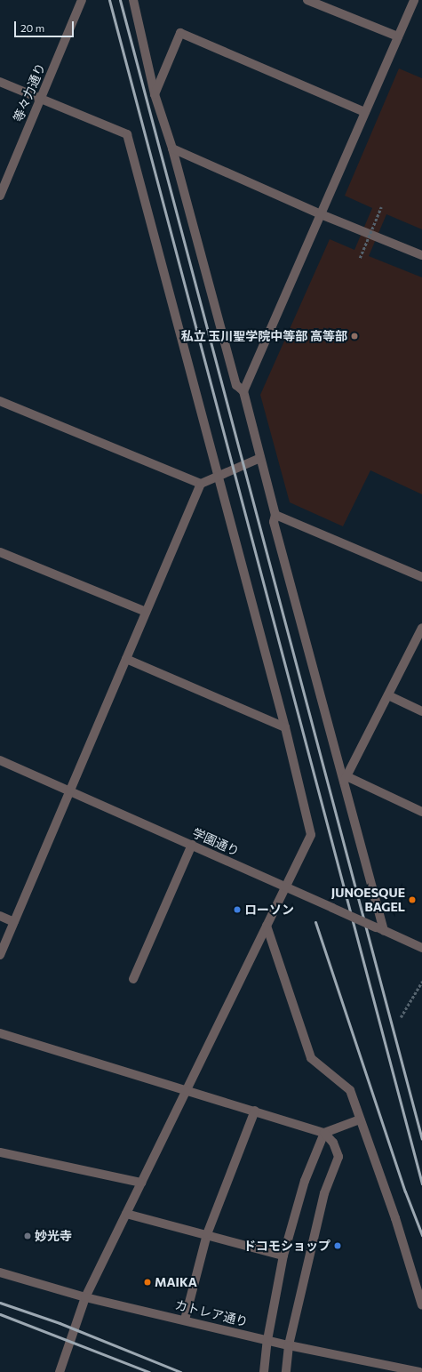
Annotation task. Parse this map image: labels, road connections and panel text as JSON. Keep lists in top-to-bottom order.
{
  "streets": {
    "street": ["等々力通り", "学園通り", "カトレア通り"]
  },
  "places": [
    "私立 玉川聖学院中等部 高等部",
    "JUNOESQUE BAGEL",
    "ローソン",
    "妙光寺",
    "ドコモショップ",
    "MAIKA"
  ],
  "scale_bar": "20 m"
}
